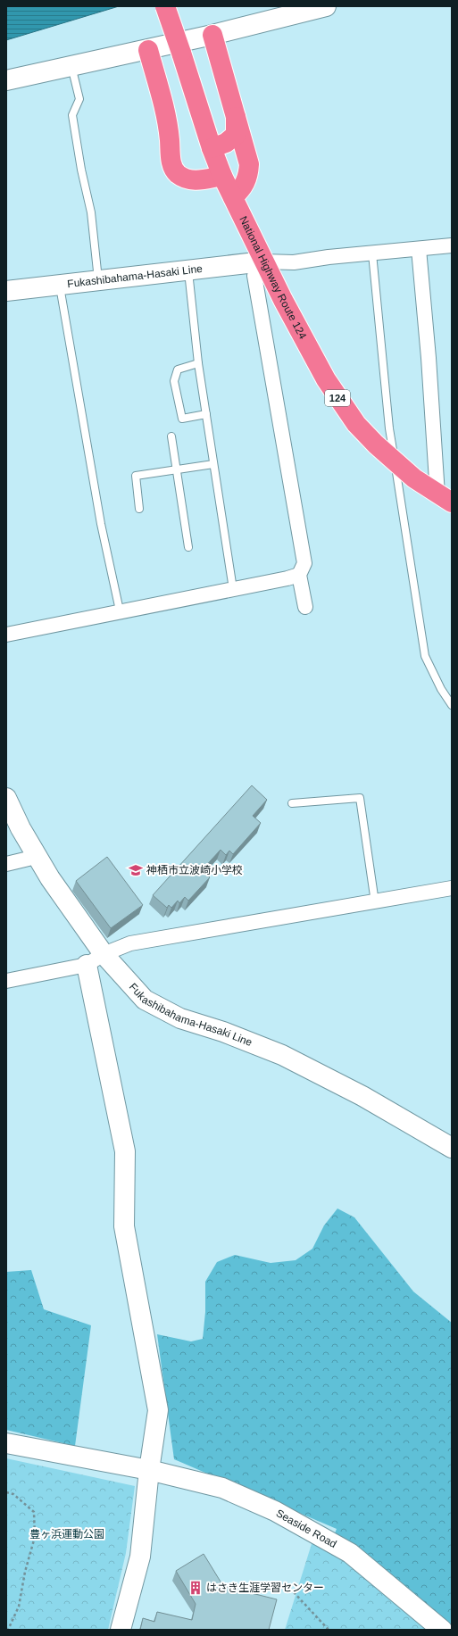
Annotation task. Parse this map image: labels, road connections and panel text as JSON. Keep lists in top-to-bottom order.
{
  "streets": {
    "highway": ["National Highway Route 124", "124"],
    "street": ["Fukashibahama-Hasaki Line", "Seaside Road"]
  },
  "crossings": [
    ["Fukashibahama-Hasaki Line", "National Highway Route 124"]
  ],
  "parks": ["豊ヶ浜運動公園"],
  "places": {
    "school or university": ["神栖市立波崎小学校"],
    "building": ["はさき生涯学習センター"]
  }
}
